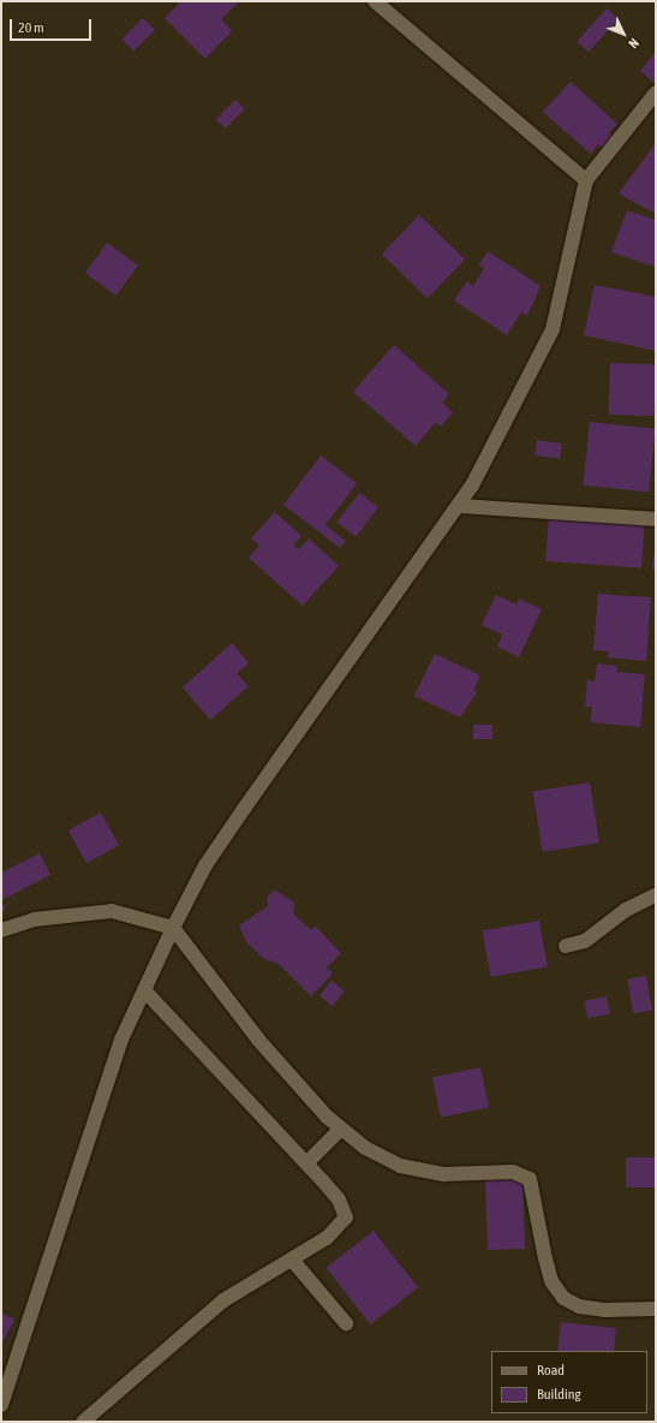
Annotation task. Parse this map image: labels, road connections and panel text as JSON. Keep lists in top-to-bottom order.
{
  "legend": ["Road", "Building"],
  "scale_bar": "20 m",
  "north": "bottom right"
}
